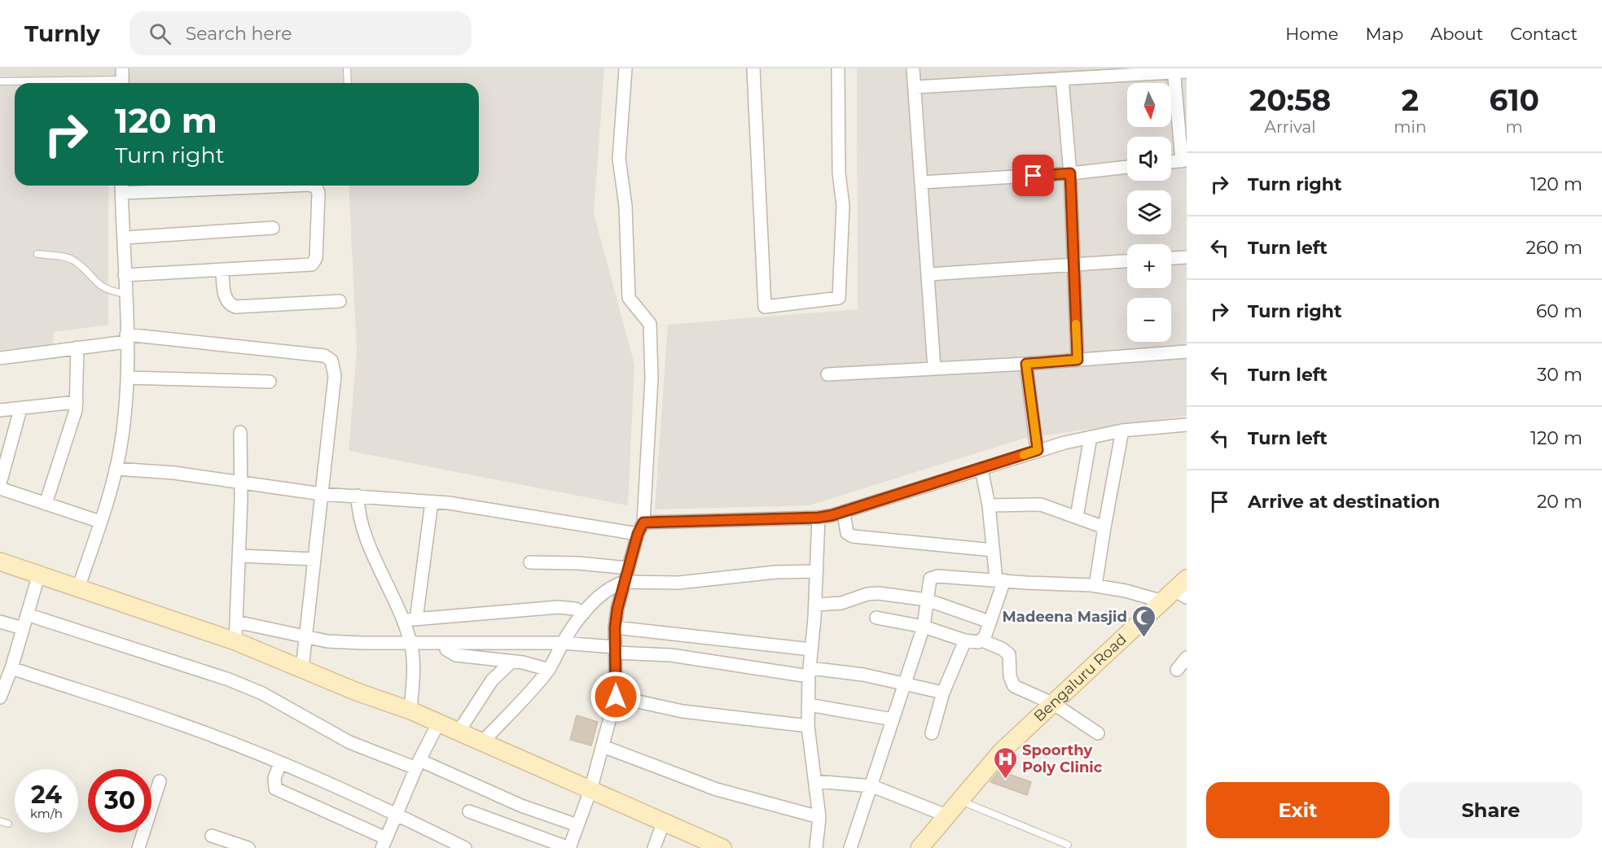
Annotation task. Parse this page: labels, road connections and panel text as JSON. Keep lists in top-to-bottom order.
{
  "streets": {
    "street": ["Bengaluru Road"]
  },
  "places": {
    "mosque": ["Madeena Masjid"],
    "hospital": ["Spoorthy Poly Clinic"]
  },
  "north": "bottom",
  "page": {
    "header": "Turnly",
    "search": "Search here",
    "nav": [
      "Home",
      "Map",
      "About",
      "Contact"
    ],
    "eta": [
      "20:58",
      "Arrival",
      "2",
      "min",
      "610",
      "m"
    ],
    "map_buttons": ["+", "−"],
    "turn": ["120 m", "Turn right"],
    "list": [
      {
        "name": "Turn right",
        "value": "120 m"
      },
      {
        "name": "Turn left",
        "value": "260 m"
      },
      {
        "name": "Turn right",
        "value": "60 m"
      },
      {
        "name": "Turn left",
        "value": "30 m"
      },
      {
        "name": "Turn left",
        "value": "120 m"
      },
      {
        "name": "Arrive at destination",
        "value": "20 m"
      }
    ],
    "speed": "24 km/h",
    "limit": "30",
    "buttons": ["Exit", "Share"]
  }
}
